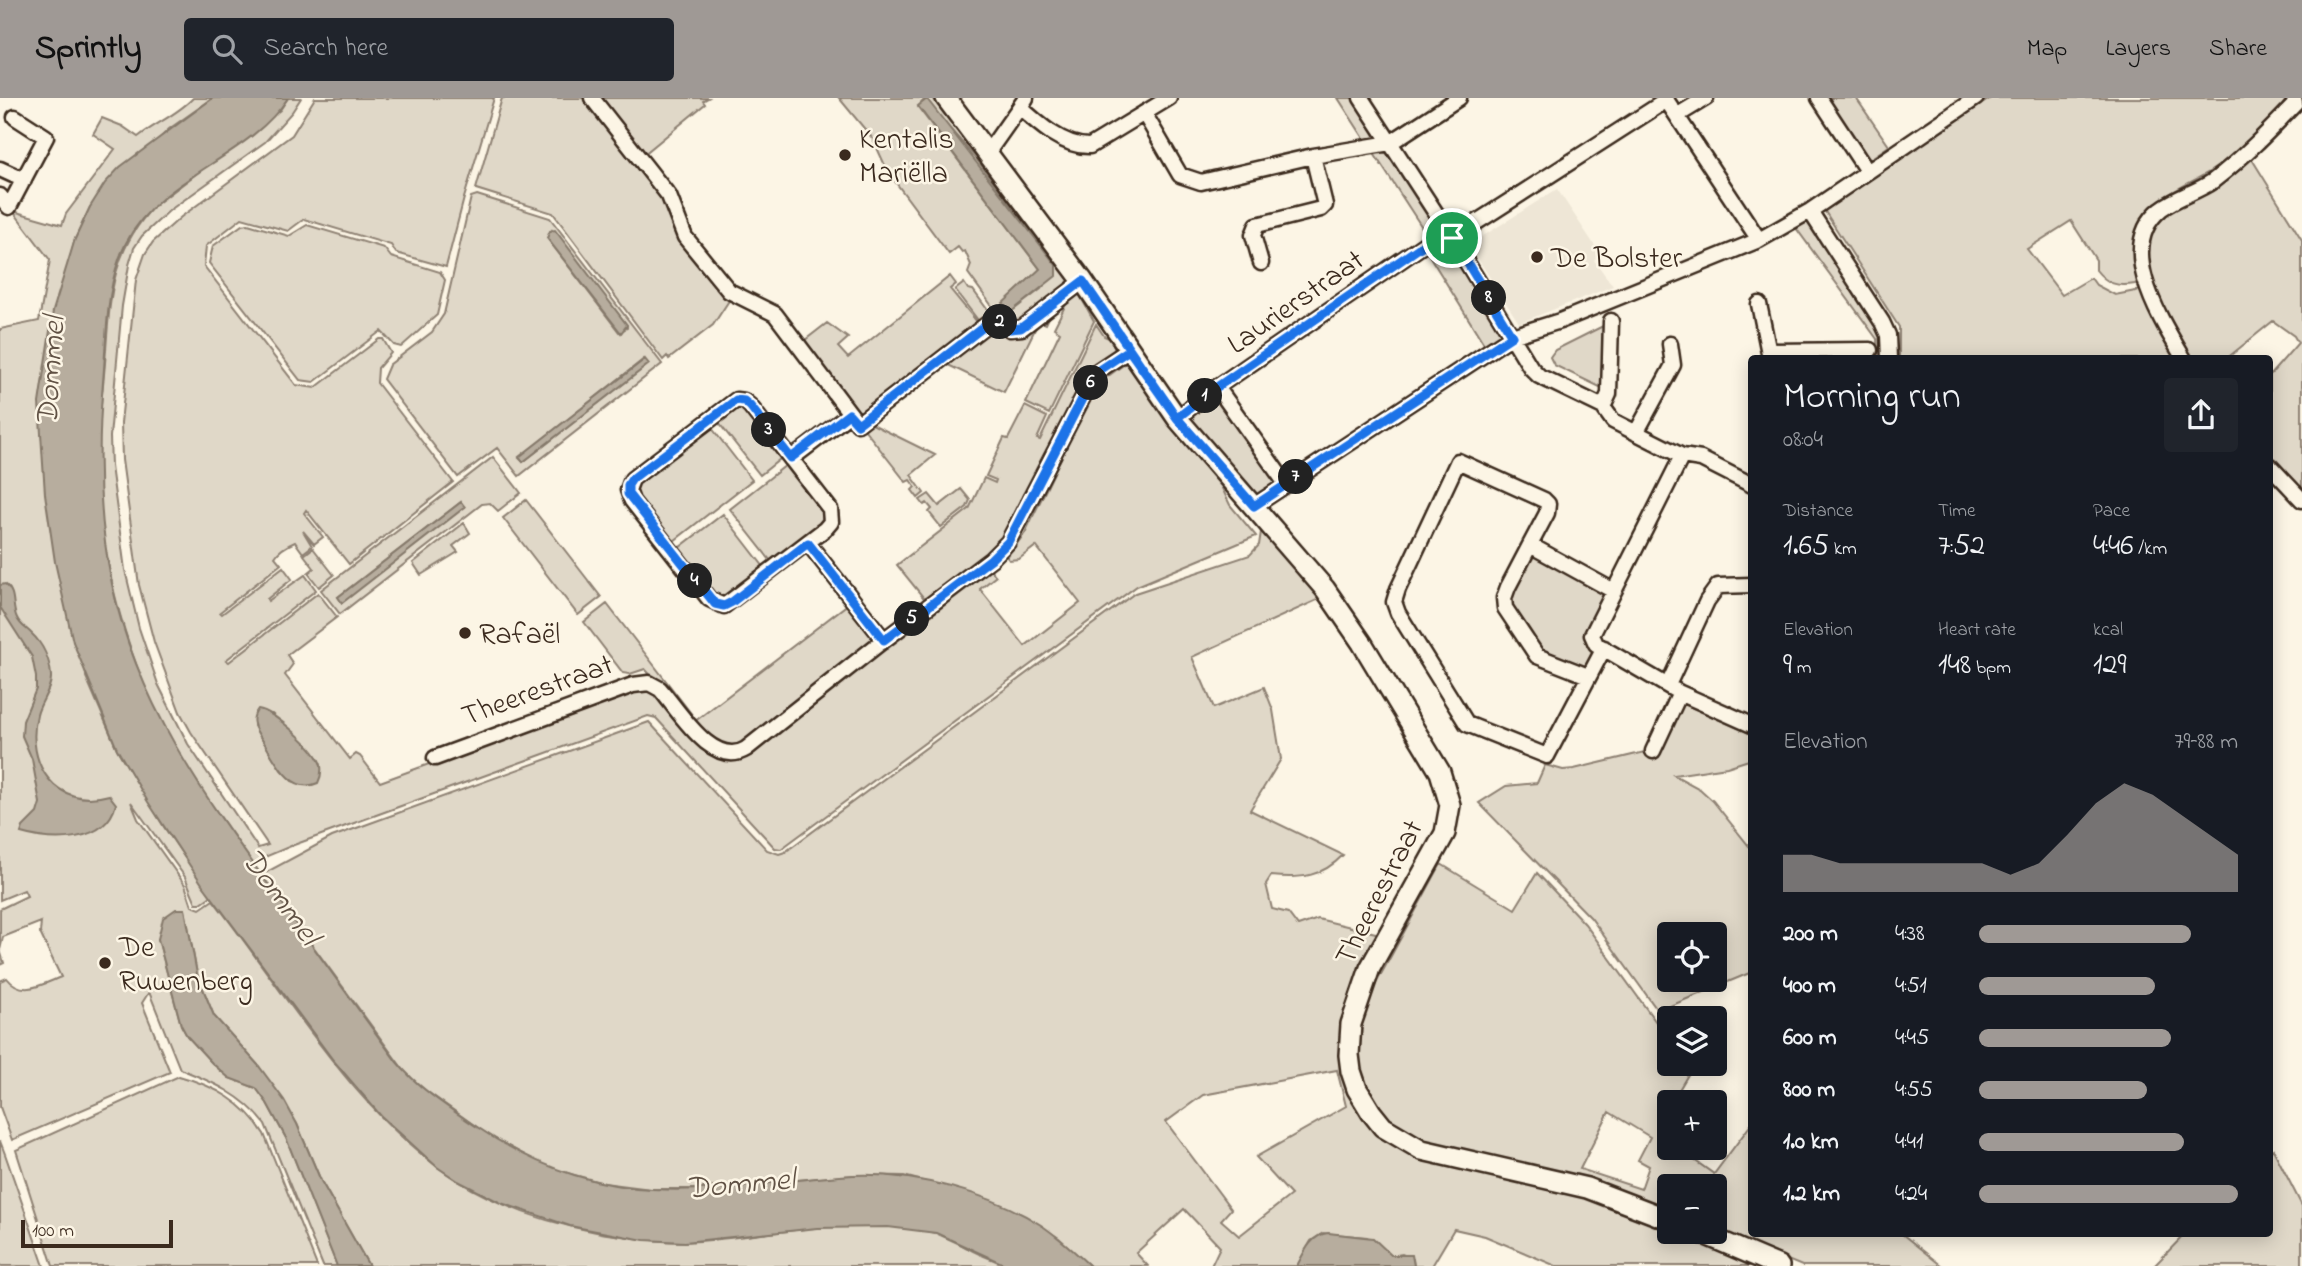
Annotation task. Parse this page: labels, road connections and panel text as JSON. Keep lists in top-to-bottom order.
{
  "streets": {
    "main road": ["Theerestraat"],
    "street": ["Laurierstraat"]
  },
  "crossings": [
    ["Laurierstraat", "Theerestraat"]
  ],
  "water": ["Dommel"],
  "places": [
    "Kentalis Mariëlla",
    "De Bolster",
    "Rafaël",
    "De Ruwenberg"
  ],
  "scale_bar": "100 m",
  "page": {
    "header": "Sprintly",
    "search": "Search here",
    "nav": ["Map", "Layers", "Share"],
    "pins": [
      "8",
      "2",
      "6",
      "1",
      "3",
      "7",
      "4",
      "5"
    ],
    "heading": ["Morning run", "08:04"],
    "stats": [
      ["Distance", "1.65 km"],
      ["Time", "7:52"],
      ["Pace", "4:46 /km"],
      ["Elevation", "9 m"],
      ["Heart rate", "148 bpm"],
      ["kcal", "129"]
    ],
    "chart": ["Elevation", "79–88 m"],
    "list": [
      {
        "name": "200 m",
        "note": "4:38"
      },
      {
        "name": "400 m",
        "note": "4:51"
      },
      {
        "name": "600 m",
        "note": "4:45"
      },
      {
        "name": "800 m",
        "note": "4:55"
      },
      {
        "name": "1.0 km",
        "note": "4:41"
      },
      {
        "name": "1.2 km",
        "note": "4:24"
      }
    ],
    "map_buttons": ["+", "−"],
    "scale": "100 m"
  }
}
